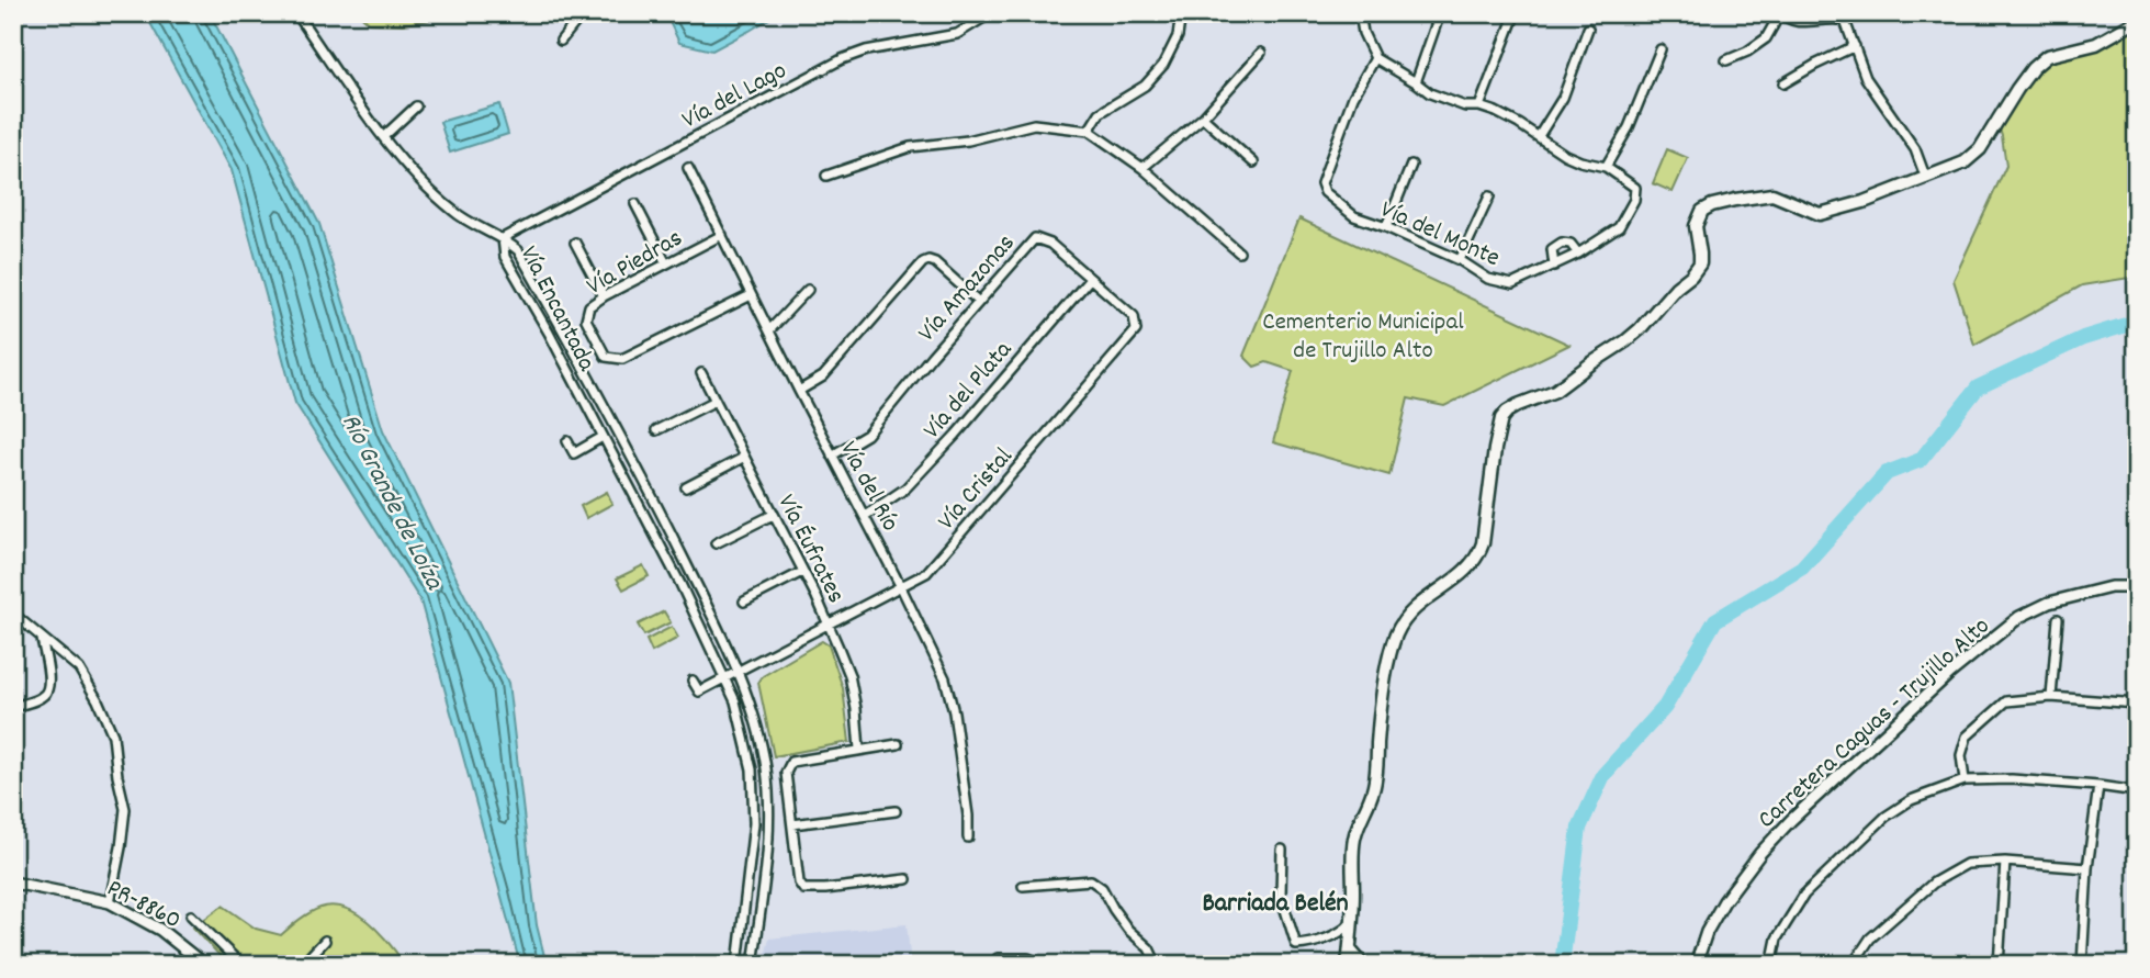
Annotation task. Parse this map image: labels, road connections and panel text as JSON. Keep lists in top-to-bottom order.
{
  "streets": {
    "street": [
      "Vía del Lago",
      "Vía del Monte",
      "Vía Piedras",
      "Vía Amazonas",
      "Vía Encantada",
      "Vía del Plata",
      "Vía del Río",
      "Vía Cristal",
      "Vía Éufrates",
      "Carretera Caguas - Trujillo Alto",
      "PR-8860"
    ]
  },
  "crossings": [
    ["Vía del Lago", "Vía Encantada"],
    ["Vía Piedras", "Vía del Río"],
    ["Vía Amazonas", "Vía del Plata"],
    ["Vía Amazonas", "Vía del Río"],
    ["Vía Amazonas", "Vía Cristal"],
    ["Vía Encantada", "Vía Cristal"],
    ["Vía del Plata", "Vía del Río"],
    ["Vía del Río", "Vía Cristal"],
    ["Vía Cristal", "Vía Éufrates"]
  ],
  "districts": ["Barriada Belén"],
  "water": ["Río Grande de Loíza"],
  "parks": ["Cementerio Municipal de Trujillo Alto"]
}
